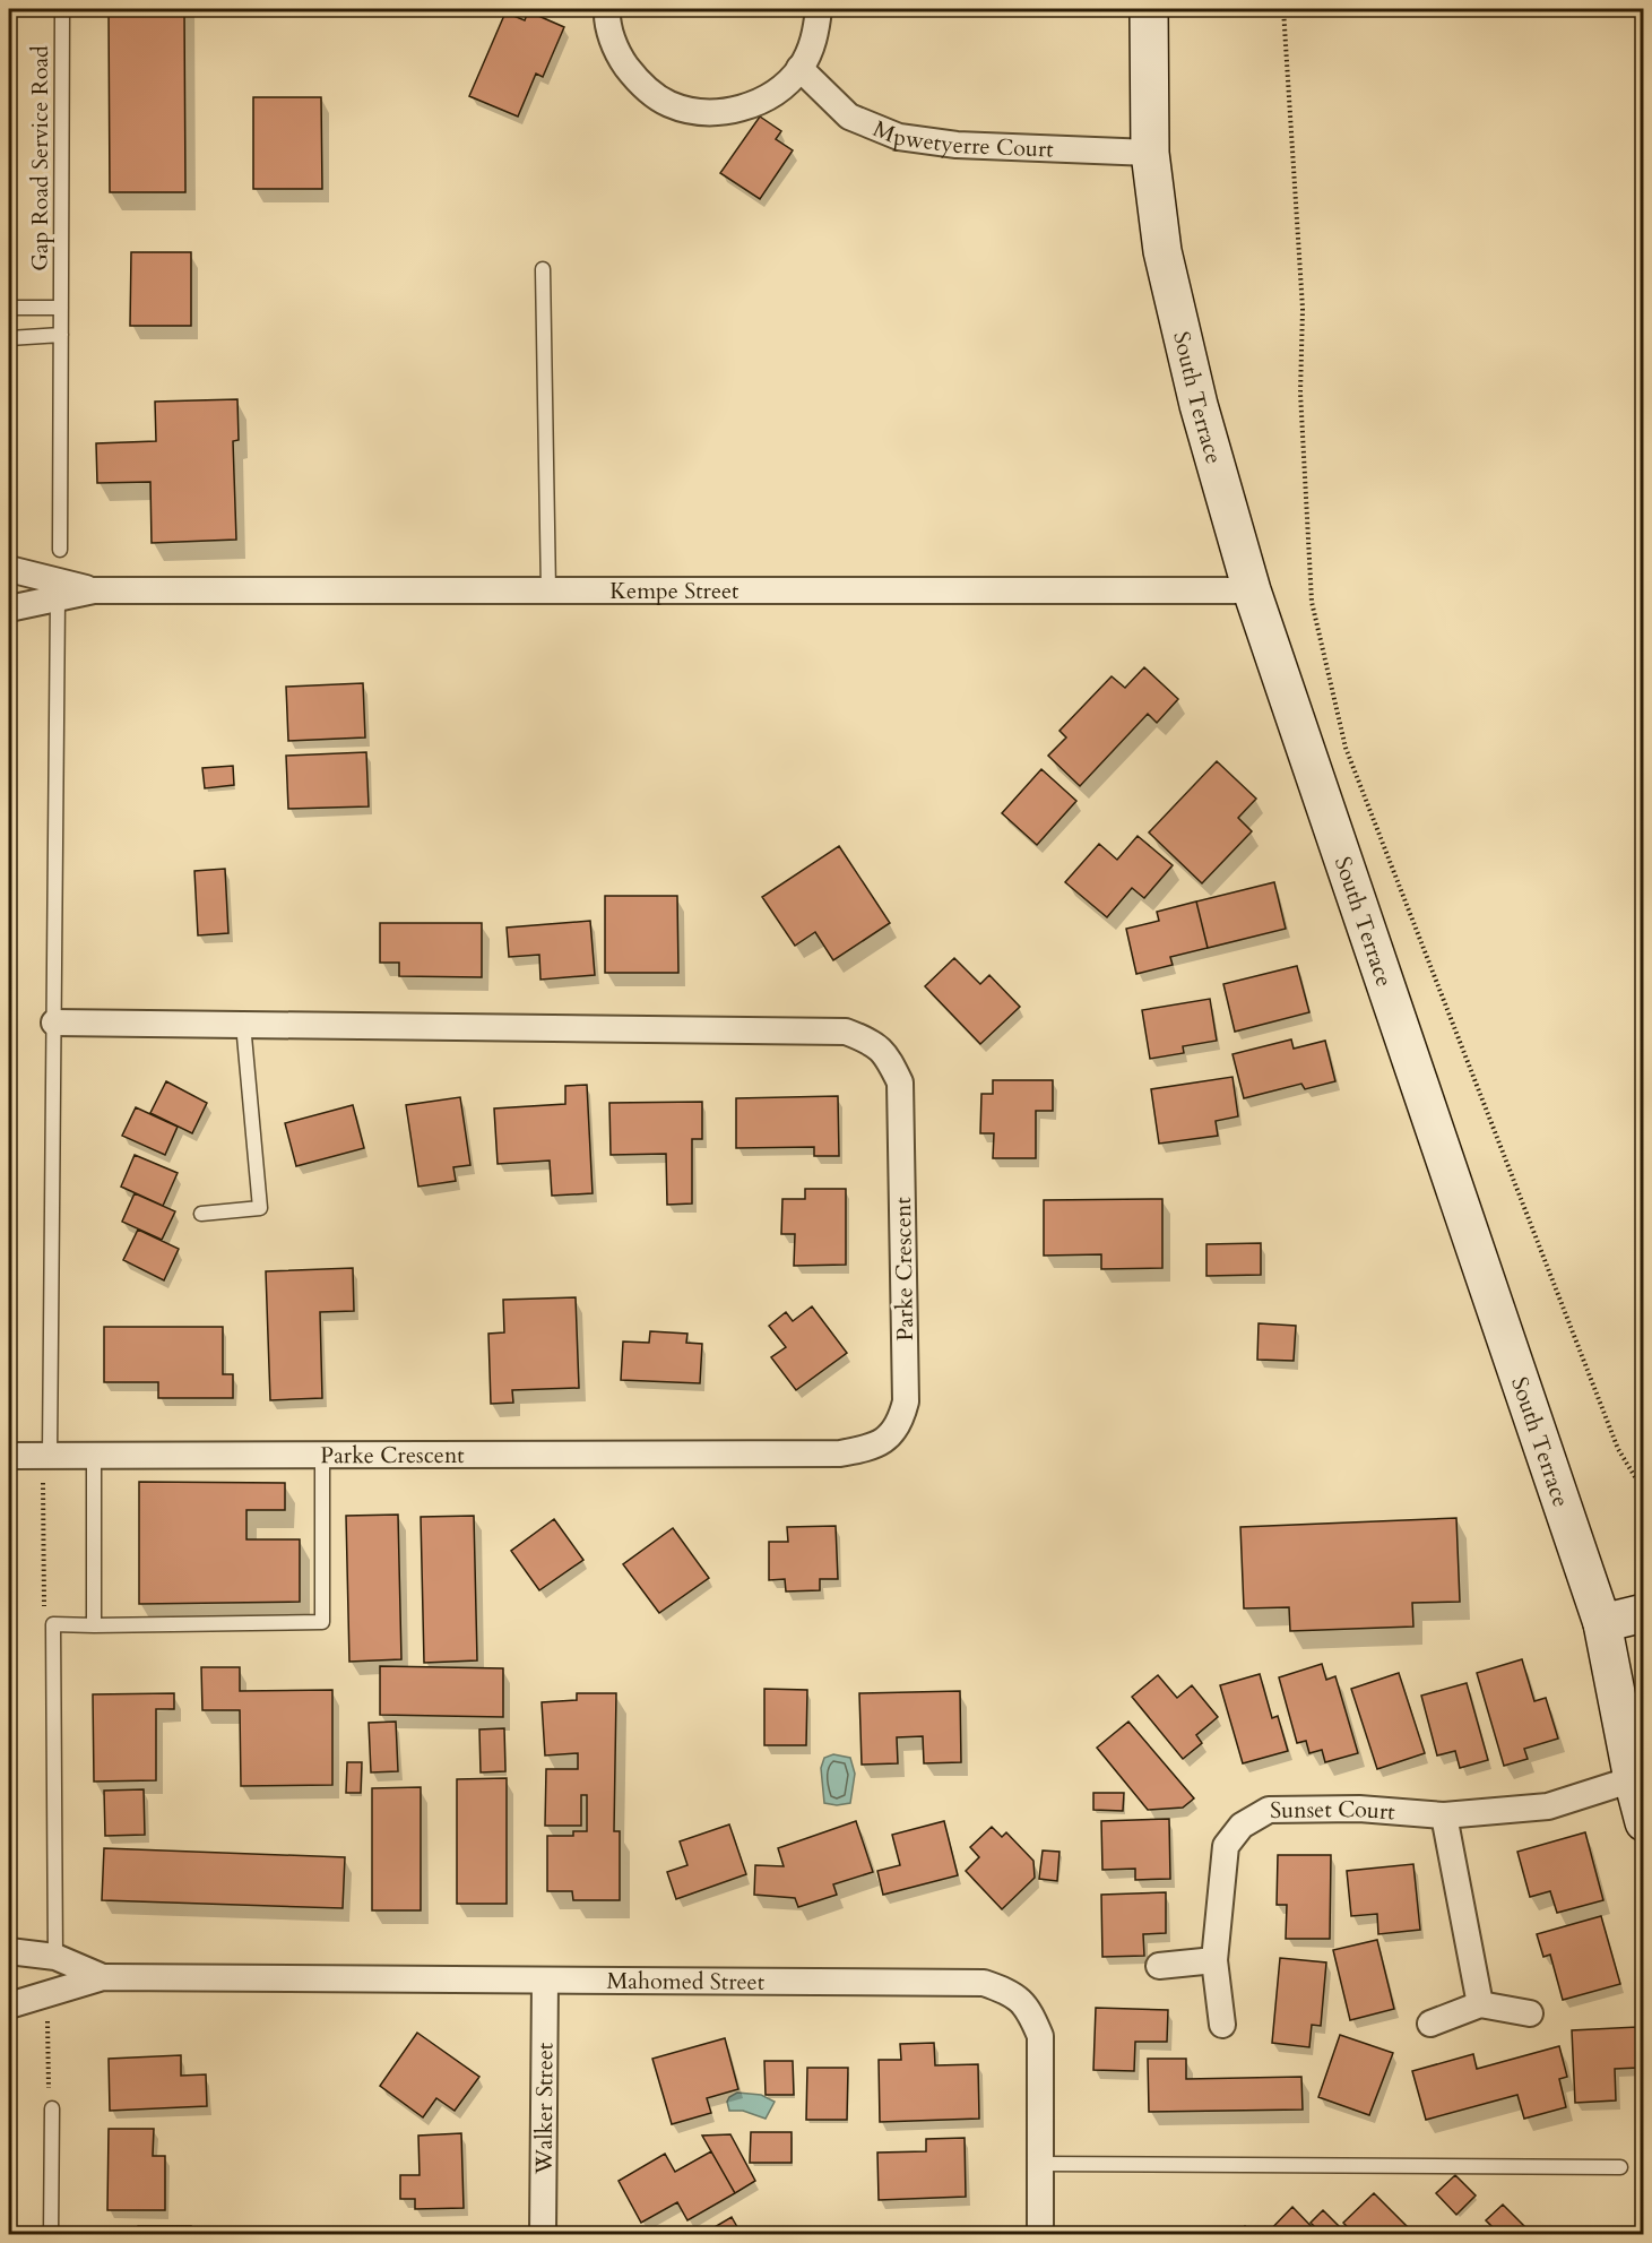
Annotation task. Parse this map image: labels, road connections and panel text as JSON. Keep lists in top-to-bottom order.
{
  "streets": {
    "street": [
      "Mpwetyerre Court",
      "South Terrace",
      "Kempe Street",
      "Parke Crescent",
      "Sunset Court",
      "Mahomed Street",
      "Walker Street"
    ],
    "lane": ["Gap Road Service Road"]
  },
  "crossings": [
    ["Mpwetyerre Court", "South Terrace"],
    ["South Terrace", "Kempe Street"],
    ["South Terrace", "Sunset Court"],
    ["Mahomed Street", "Walker Street"]
  ]
}
